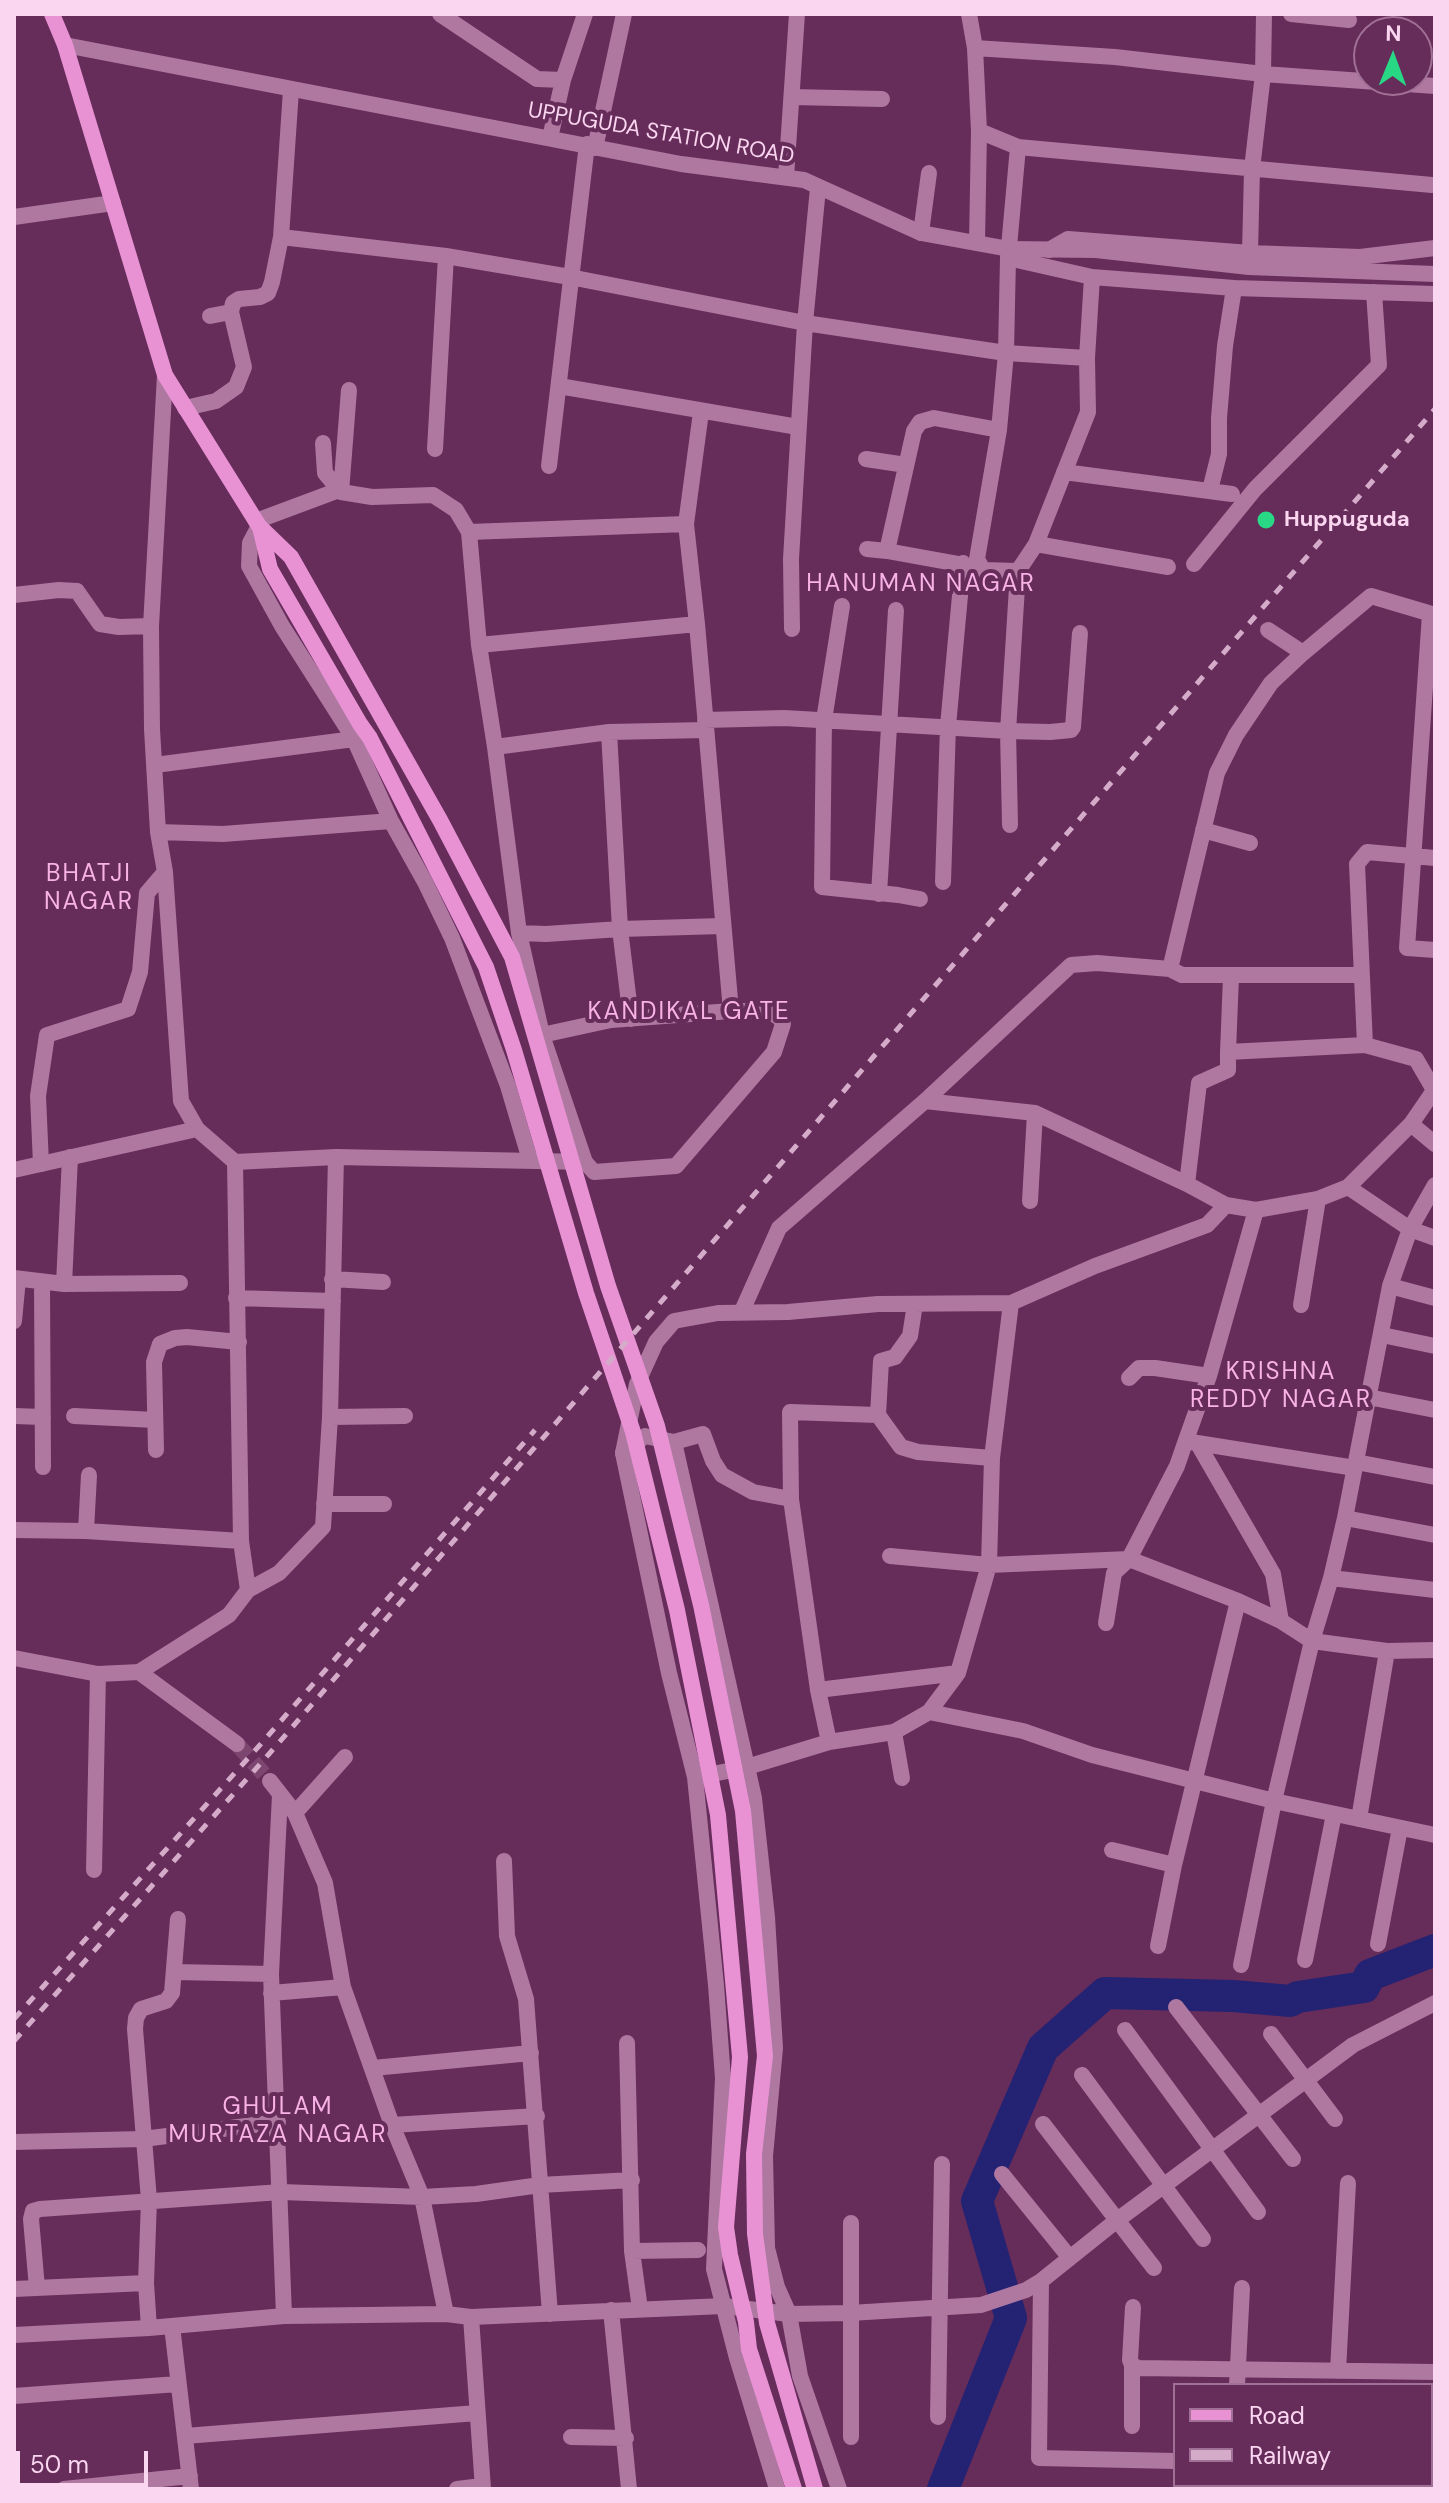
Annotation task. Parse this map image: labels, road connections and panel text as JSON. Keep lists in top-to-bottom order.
{
  "streets": {
    "street": ["UPPUGUDA STATION ROAD"]
  },
  "districts": [
    "HANUMAN NAGAR",
    "BHATJI NAGAR",
    "KANDIKAL GATE",
    "KRISHNA REDDY NAGAR",
    "GHULAM MURTAZA NAGAR"
  ],
  "places": ["Huppuguda"],
  "legend": ["Road", "Railway"],
  "scale_bar": "50 m",
  "north": "top"
}
